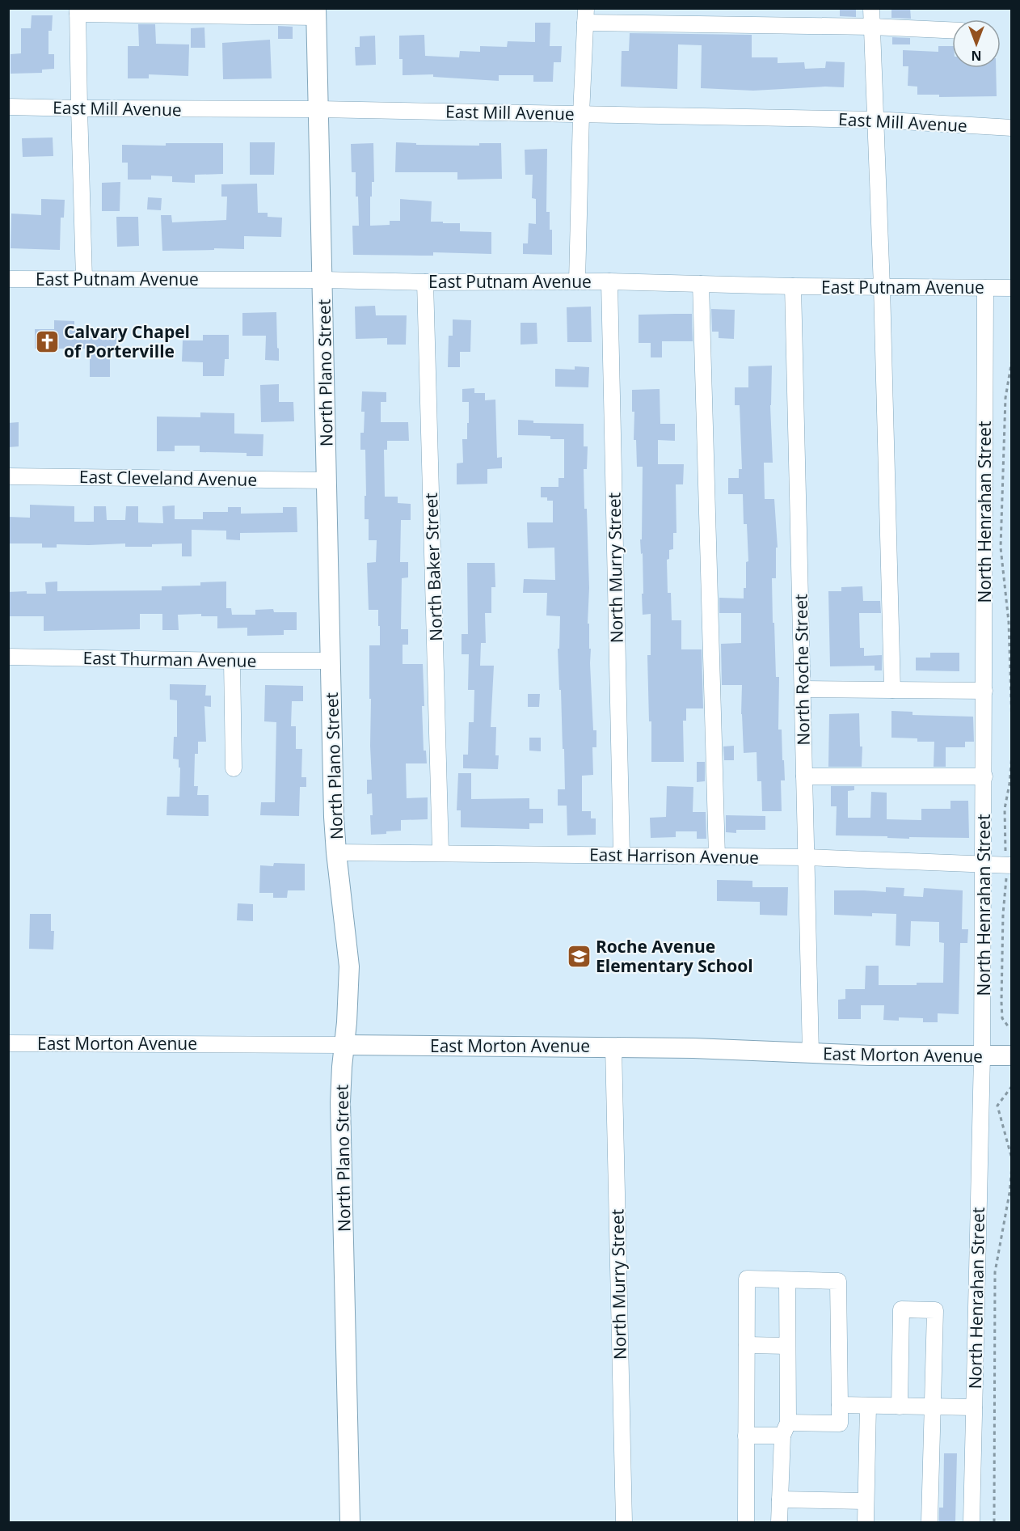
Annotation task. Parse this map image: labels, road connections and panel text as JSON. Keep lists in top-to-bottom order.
{
  "streets": {
    "main road": ["North Plano Street", "East Morton Avenue"],
    "street": [
      "East Mill Avenue",
      "East Putnam Avenue",
      "East Cleveland Avenue",
      "North Henrahan Street",
      "North Baker Street",
      "North Murry Street",
      "East Thurman Avenue",
      "North Roche Street",
      "East Harrison Avenue"
    ]
  },
  "crossings": [
    ["East Mill Avenue", "North Plano Street"],
    ["East Putnam Avenue", "North Plano Street"],
    ["East Putnam Avenue", "North Henrahan Street"],
    ["East Putnam Avenue", "North Baker Street"],
    ["East Putnam Avenue", "North Murry Street"],
    ["East Putnam Avenue", "North Roche Street"],
    ["North Plano Street", "East Cleveland Avenue"],
    ["North Plano Street", "East Thurman Avenue"],
    ["North Plano Street", "East Harrison Avenue"],
    ["North Plano Street", "East Morton Avenue"],
    ["North Henrahan Street", "East Harrison Avenue"],
    ["North Henrahan Street", "East Morton Avenue"],
    ["North Baker Street", "East Harrison Avenue"],
    ["North Murry Street", "East Harrison Avenue"],
    ["North Murry Street", "East Morton Avenue"],
    ["North Roche Street", "East Harrison Avenue"],
    ["North Roche Street", "East Morton Avenue"]
  ],
  "places": {
    "church": ["Calvary Chapel of Porterville"],
    "school or university": ["Roche Avenue Elementary School"]
  },
  "north": "bottom"
}
